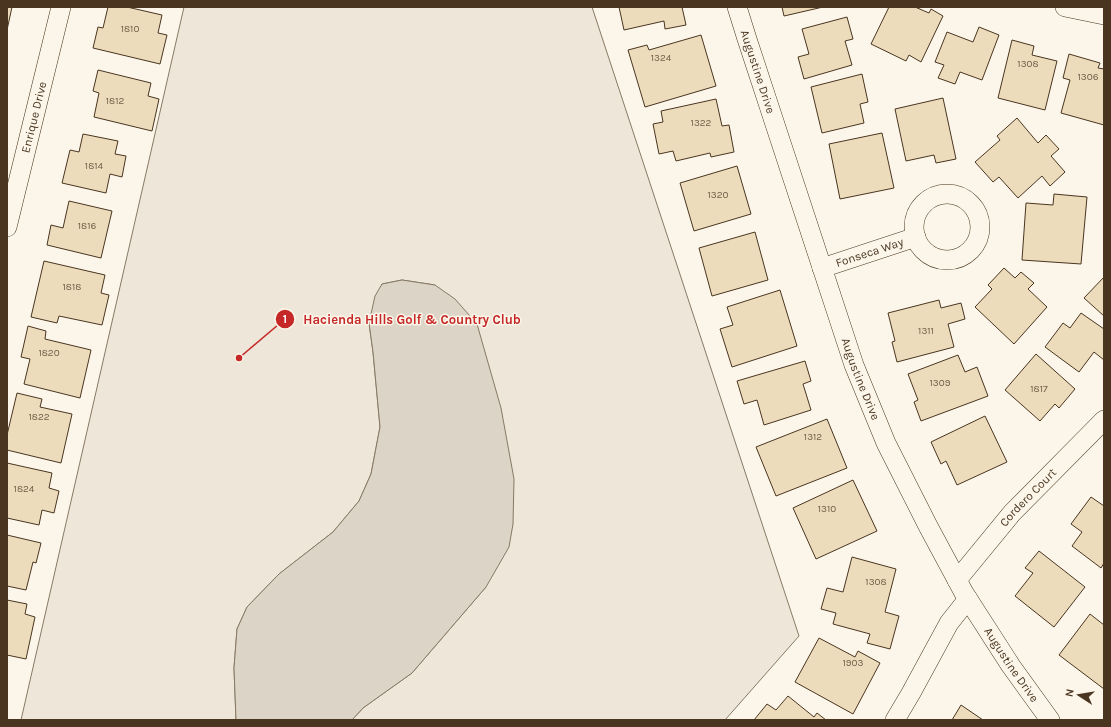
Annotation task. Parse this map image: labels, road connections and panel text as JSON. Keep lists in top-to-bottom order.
{
  "streets": {
    "street": [
      "Augustine Drive",
      "Enrique Drive",
      "Fonseca Way",
      "Cordero Court"
    ]
  },
  "crossings": [
    ["Augustine Drive", "Fonseca Way"],
    ["Augustine Drive", "Cordero Court"]
  ],
  "places": ["Hacienda Hills Golf & Country Club"],
  "house_numbers": [
    "1810",
    "1324",
    "1308",
    "1306",
    "1812",
    "1322",
    "1814",
    "1320",
    "1816",
    "1818",
    "1311",
    "1820",
    "1309",
    "1817",
    "1822",
    "1312",
    "1824",
    "1310",
    "1308",
    "1903"
  ],
  "north": "left"
}
